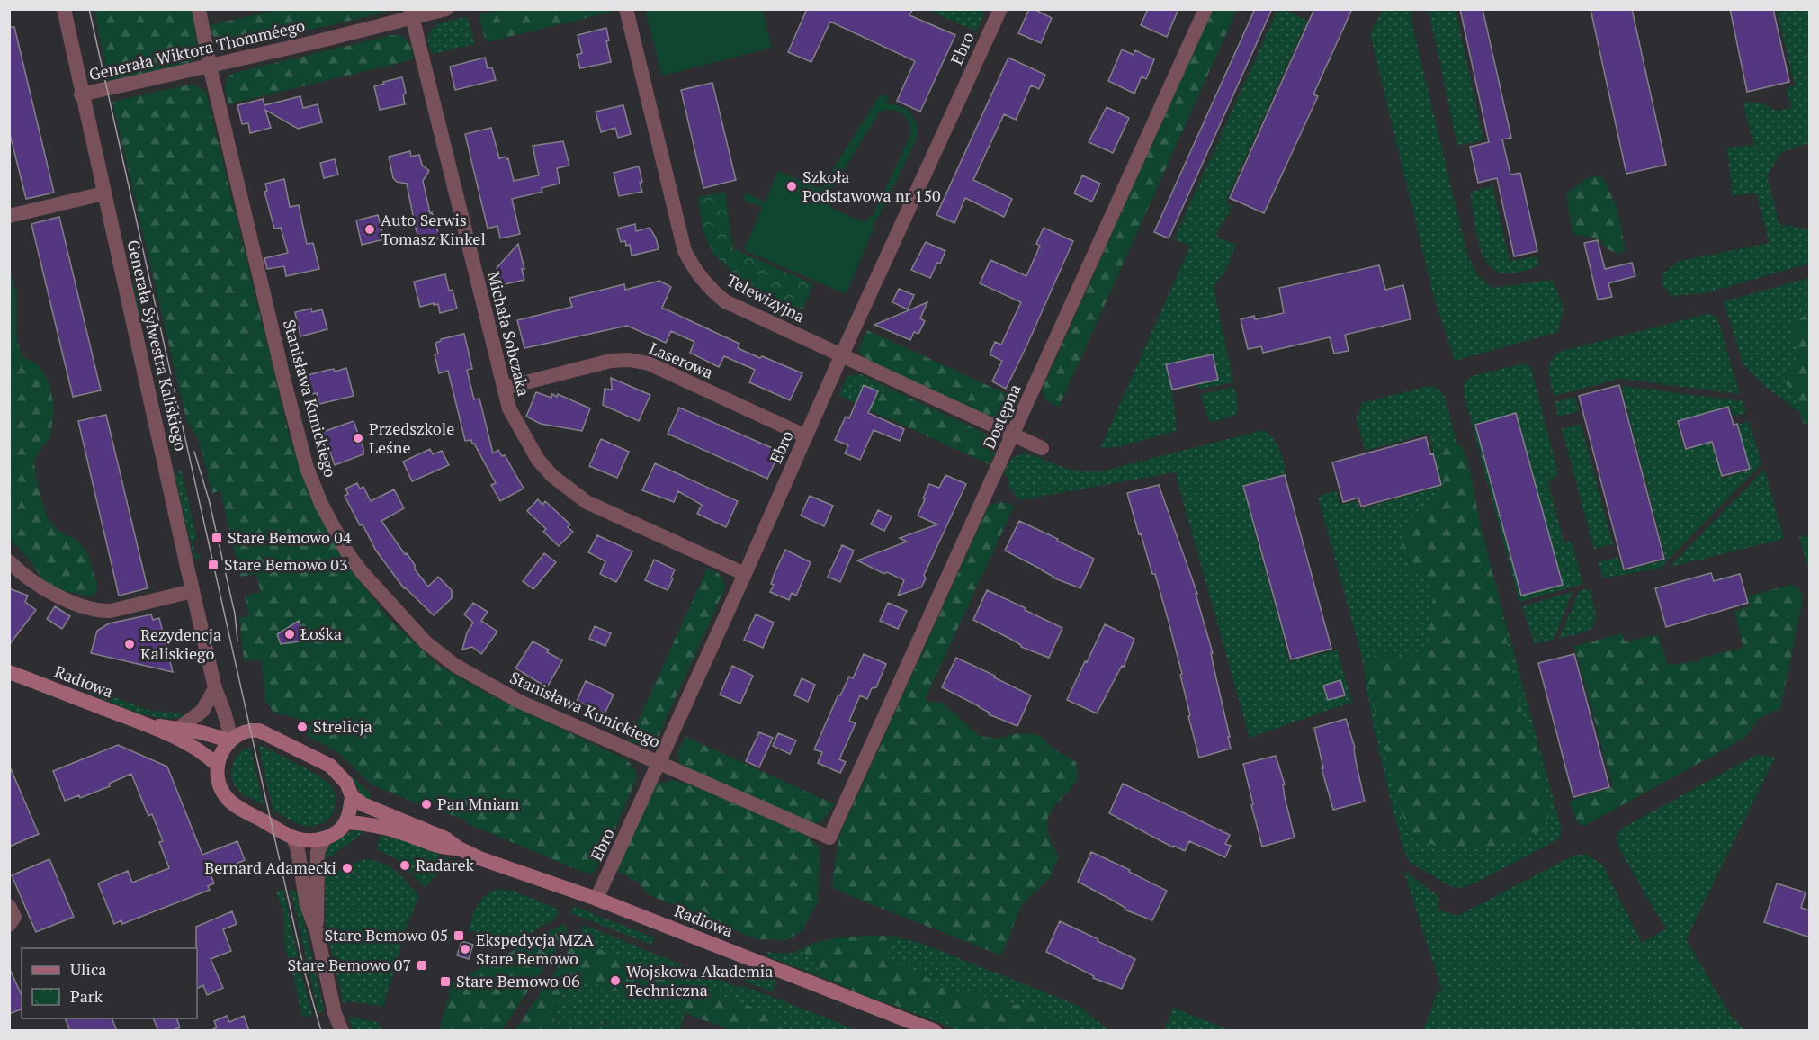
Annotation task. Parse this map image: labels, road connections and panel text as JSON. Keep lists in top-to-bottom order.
{
  "streets": {
    "main road": ["Radiowa"],
    "street": [
      "Ebro",
      "Generała Wiktora Thomméego",
      "Telewizyjna",
      "Michała Sobczaka",
      "Generała Sylwestra Kaliskiego",
      "Laserowa",
      "Stanisława Kunickiego",
      "Dostępna"
    ]
  },
  "crossings": [
    ["Ebro", "Telewizyjna"],
    ["Ebro", "Michała Sobczaka"],
    ["Ebro", "Laserowa"],
    ["Ebro", "Stanisława Kunickiego"],
    ["Ebro", "Radiowa"],
    ["Generała Wiktora Thomméego", "Michała Sobczaka"],
    ["Generała Wiktora Thomméego", "Generała Sylwestra Kaliskiego"],
    ["Generała Wiktora Thomméego", "Stanisława Kunickiego"],
    ["Telewizyjna", "Dostępna"],
    ["Michała Sobczaka", "Laserowa"],
    ["Generała Sylwestra Kaliskiego", "Radiowa"],
    ["Stanisława Kunickiego", "Dostępna"]
  ],
  "places": {
    "other": [
      "Szkoła Podstawowa nr 150",
      "Auto Serwis Tomasz Kinkel",
      "Przedszkole Leśne",
      "Łośka",
      "Rezydencja Kaliskiego",
      "Strelicja",
      "Pan Mniam",
      "Radarek",
      "Bernard Adamecki",
      "Ekspedycja MZA Stare Bemowo",
      "Wojskowa Akademia Techniczna"
    ],
    "transit": [
      "Stare Bemowo 04",
      "Stare Bemowo 03",
      "Stare Bemowo 05",
      "Stare Bemowo 07",
      "Stare Bemowo 06"
    ]
  },
  "legend": ["Ulica", "Park"]
}
